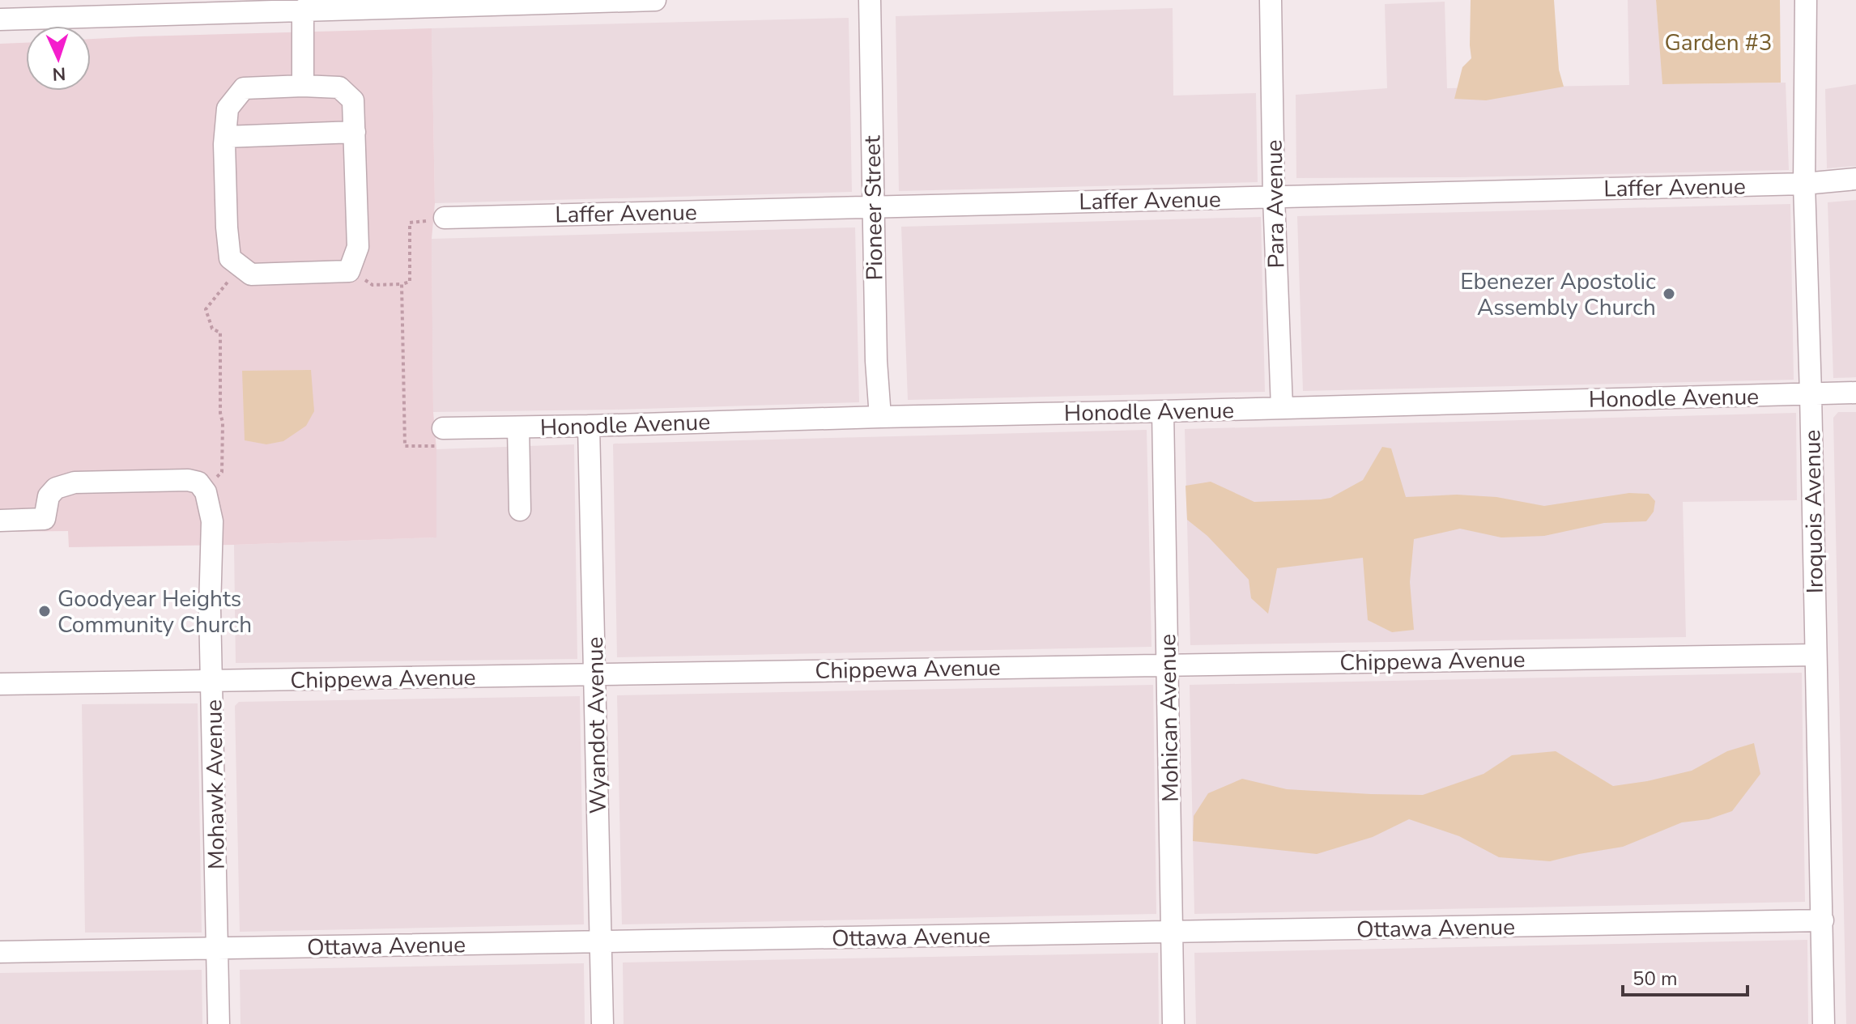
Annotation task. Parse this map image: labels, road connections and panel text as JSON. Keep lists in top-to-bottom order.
{
  "streets": {
    "street": [
      "Laffer Avenue",
      "Para Avenue",
      "Pioneer Street",
      "Honodle Avenue",
      "Iroquois Avenue",
      "Chippewa Avenue",
      "Mohican Avenue",
      "Wyandot Avenue",
      "Mohawk Avenue",
      "Ottawa Avenue"
    ]
  },
  "crossings": [
    ["Laffer Avenue", "Para Avenue"],
    ["Laffer Avenue", "Pioneer Street"],
    ["Laffer Avenue", "Iroquois Avenue"],
    ["Para Avenue", "Honodle Avenue"],
    ["Pioneer Street", "Honodle Avenue"],
    ["Honodle Avenue", "Iroquois Avenue"],
    ["Honodle Avenue", "Mohican Avenue"],
    ["Honodle Avenue", "Wyandot Avenue"],
    ["Iroquois Avenue", "Chippewa Avenue"],
    ["Iroquois Avenue", "Ottawa Avenue"],
    ["Chippewa Avenue", "Mohican Avenue"],
    ["Chippewa Avenue", "Wyandot Avenue"],
    ["Chippewa Avenue", "Mohawk Avenue"],
    ["Mohican Avenue", "Ottawa Avenue"],
    ["Wyandot Avenue", "Ottawa Avenue"],
    ["Mohawk Avenue", "Ottawa Avenue"]
  ],
  "parks": ["Garden #3"],
  "places": ["Ebenezer Apostolic Assembly Church", "Goodyear Heights Community Church"],
  "scale_bar": "50 m",
  "north": "bottom"
}
